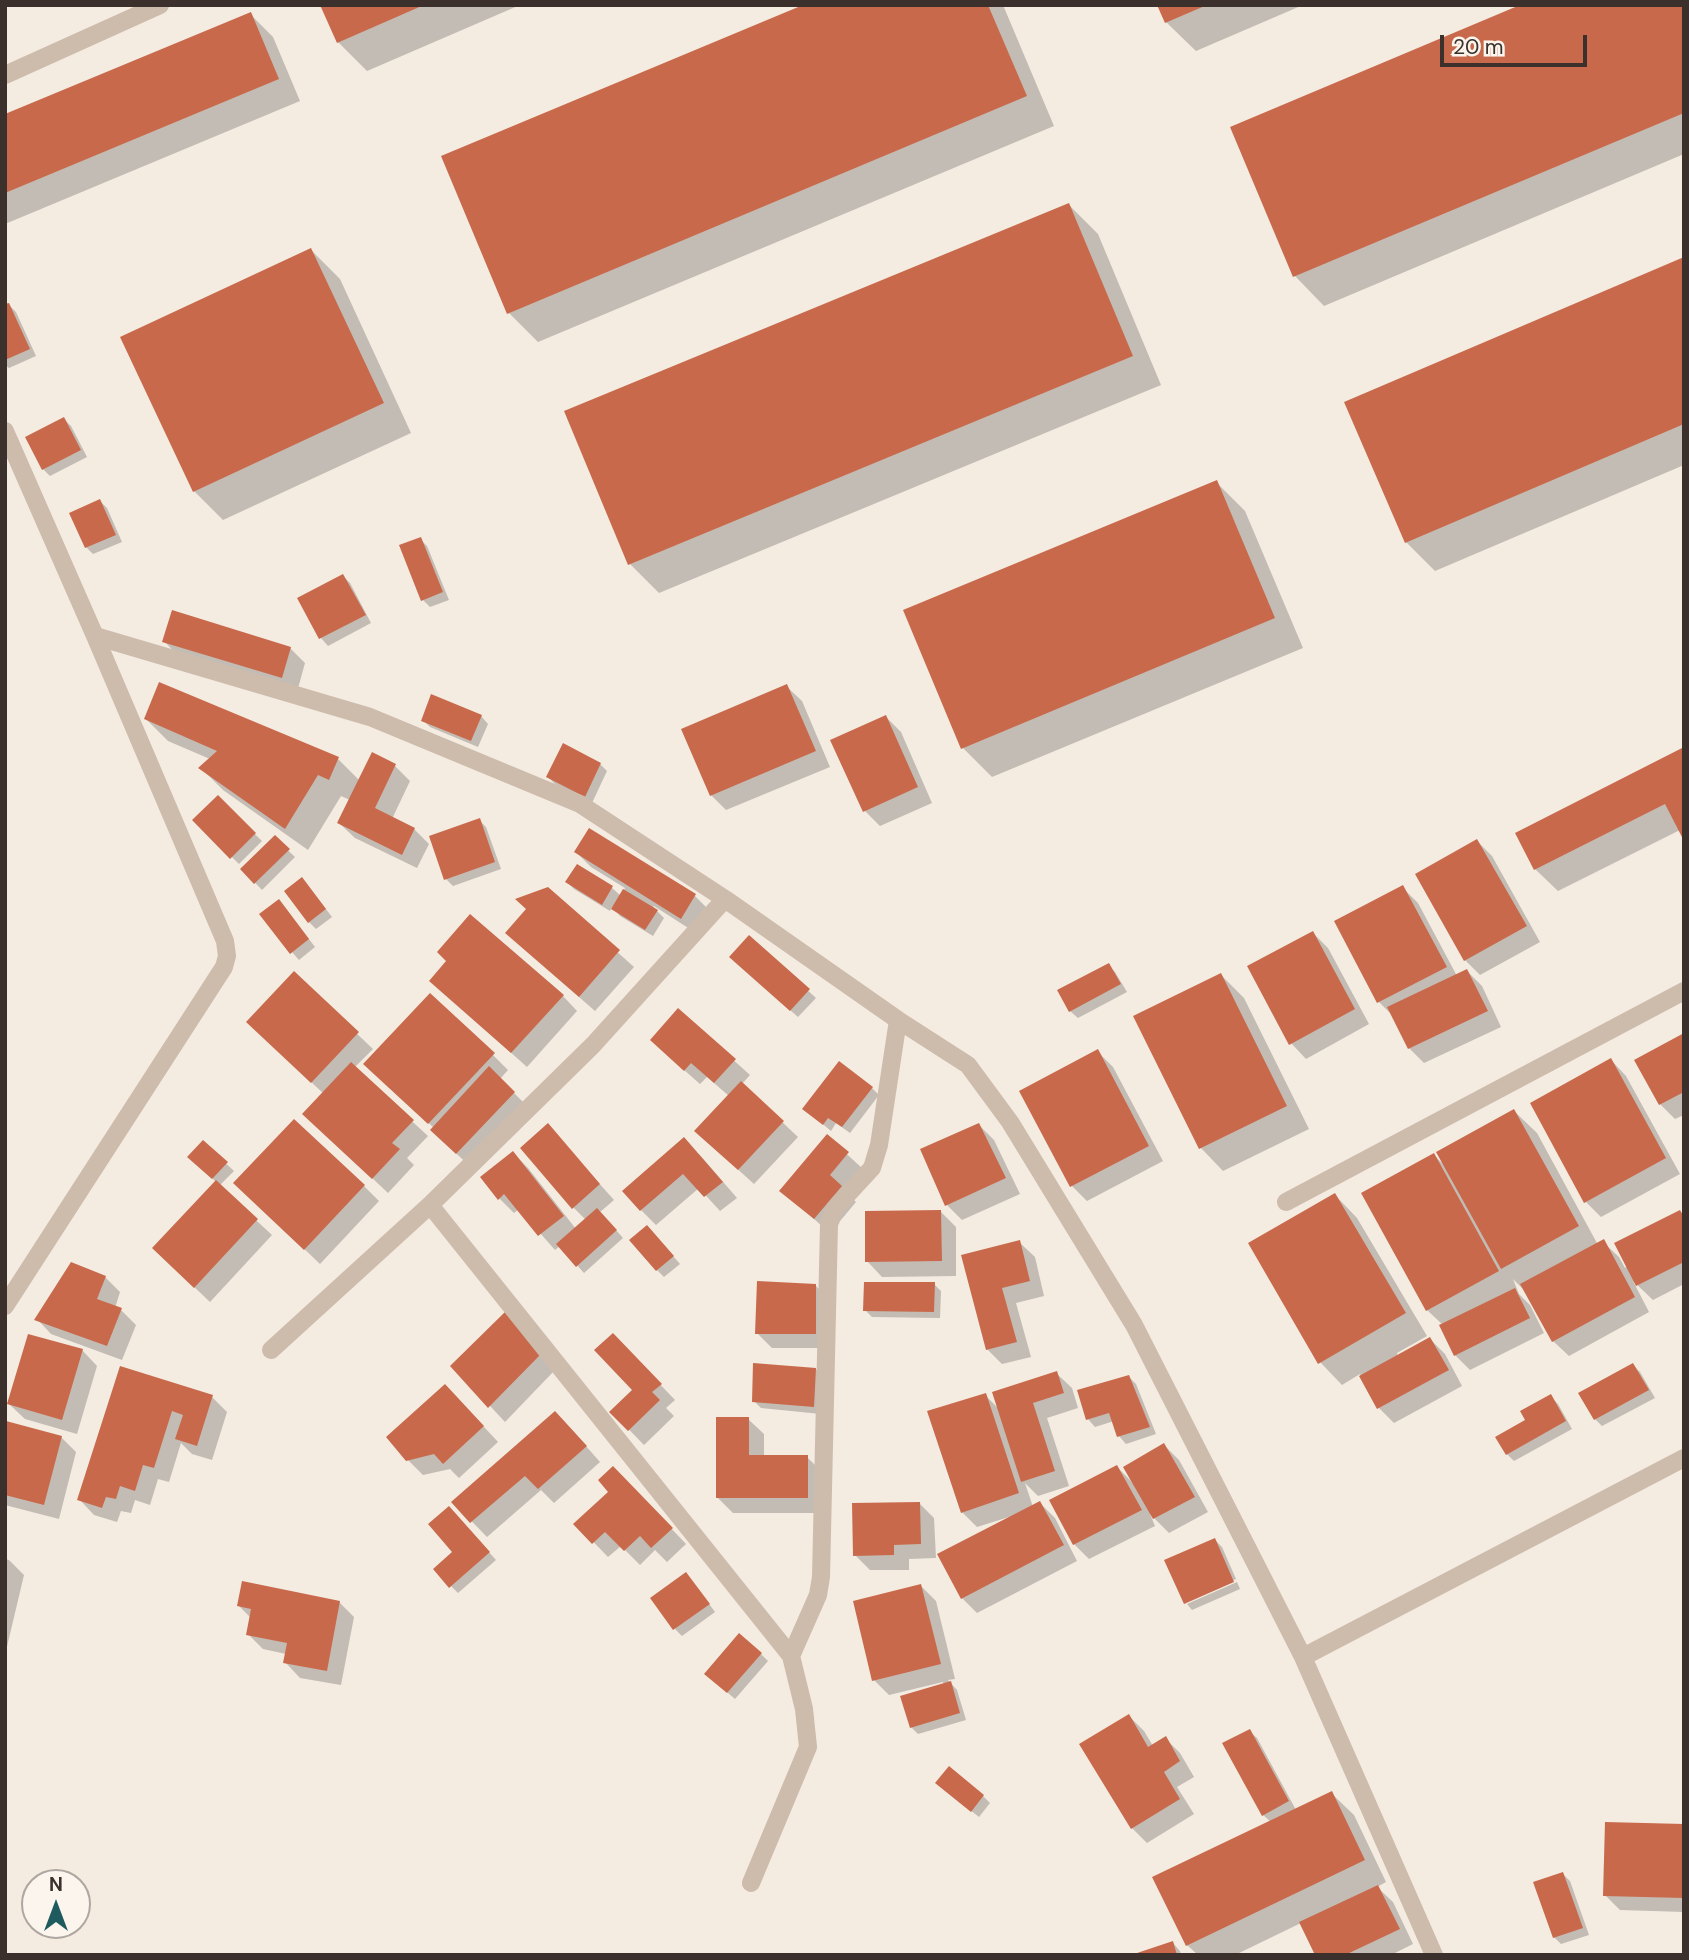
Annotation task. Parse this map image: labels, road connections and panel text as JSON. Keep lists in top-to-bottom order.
{
  "scale_bar": "20 m",
  "north": "top"
}
